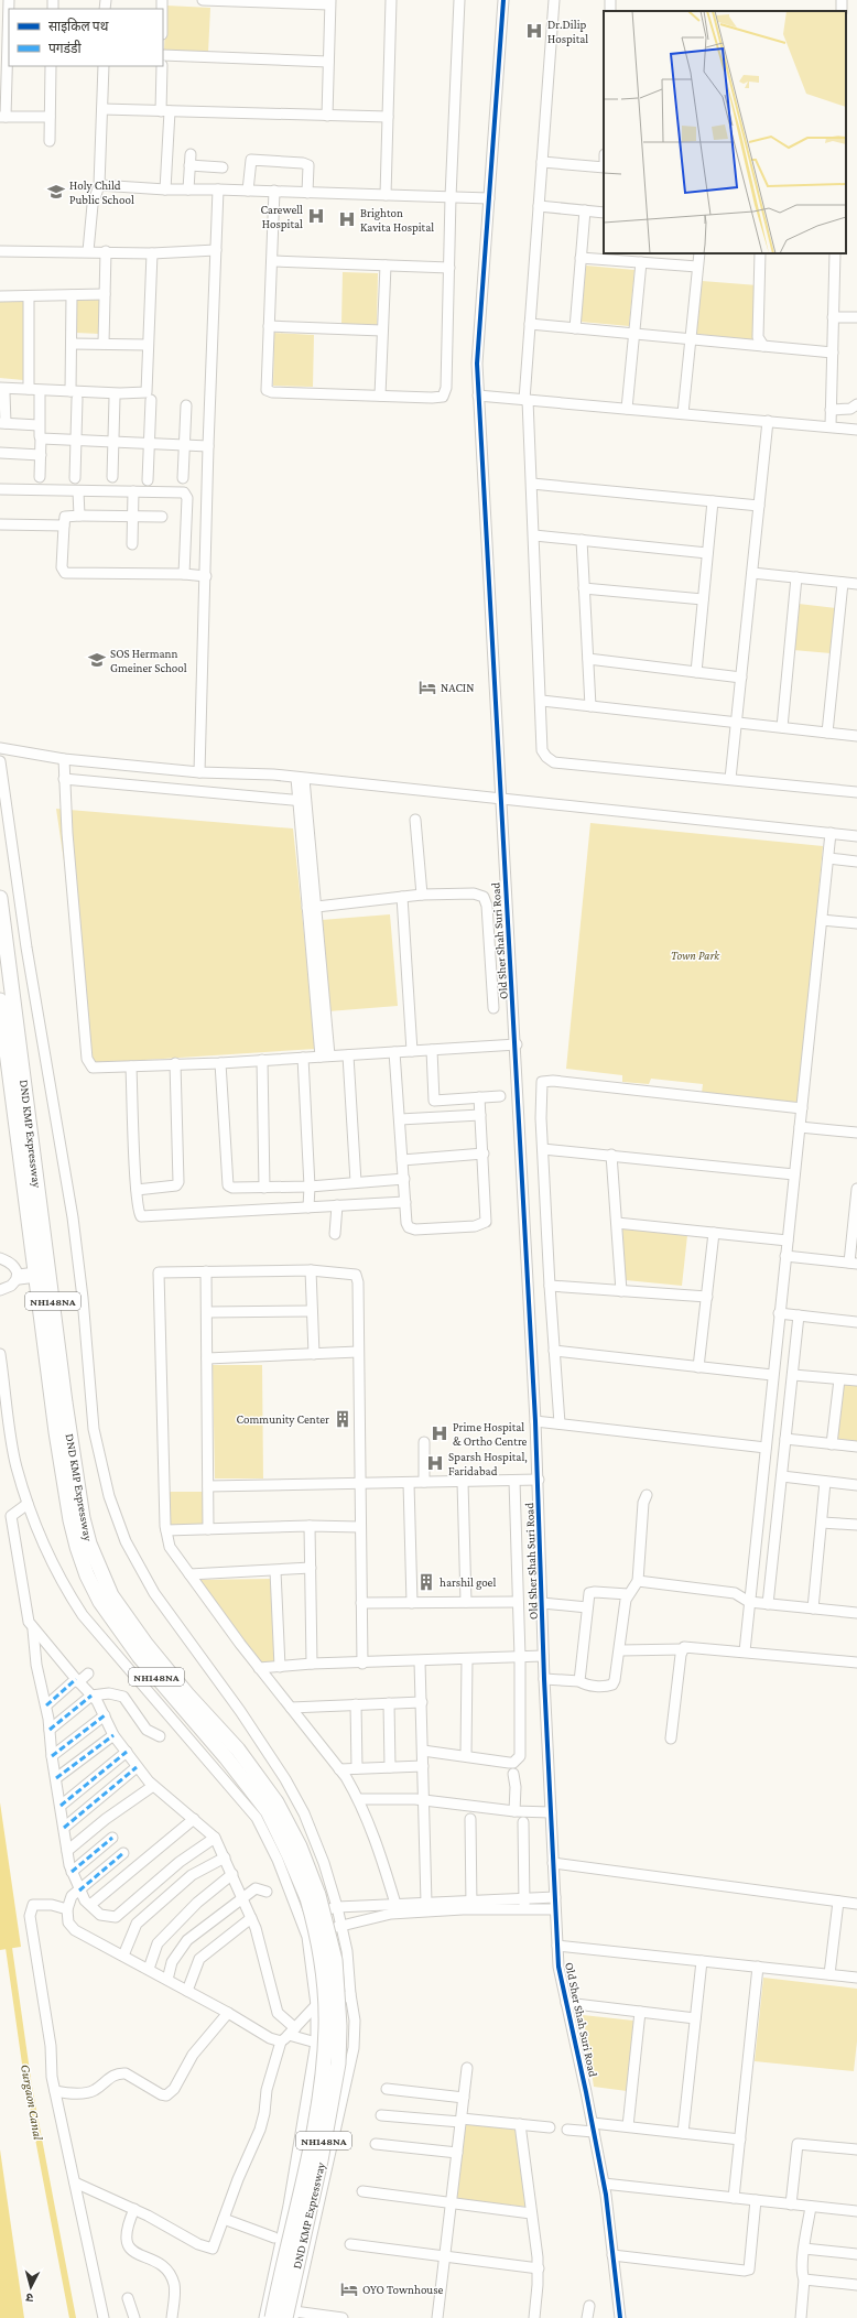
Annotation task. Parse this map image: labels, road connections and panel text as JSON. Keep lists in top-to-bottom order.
{
  "streets": {
    "highway": ["DND KMP Expressway", "NH148NA"],
    "street": ["Old Sher Shah Suri Road"]
  },
  "water": ["Gurgaon Canal"],
  "parks": ["Town Park"],
  "places": {
    "hospital": [
      "Dr.Dilip Hospital",
      "Carewell Hospital",
      "Brighton Kavita Hospital",
      "Prime Hospital & Ortho Centre",
      "Sparsh Hospital, Faridabad"
    ],
    "school or university": ["Holy Child Public School", "SOS Hermann Gmeiner School"],
    "hotel": ["NACIN", "OYO Townhouse"],
    "building": ["Community Center", "harshil goel"]
  },
  "legend": ["साइकिल पथ", "पगडंडी"],
  "north": "bottom"
}
